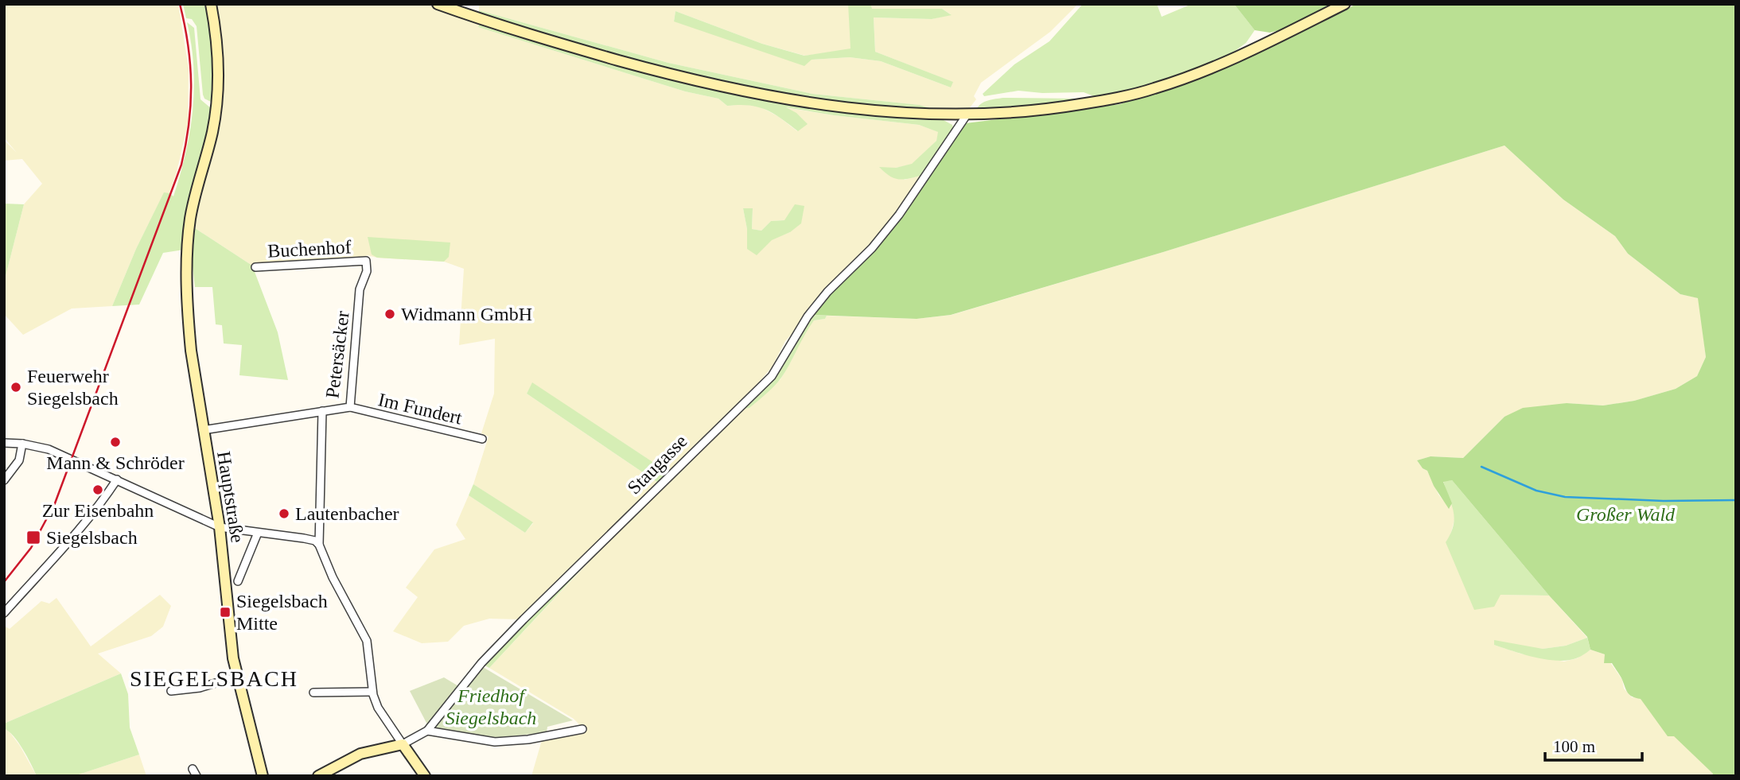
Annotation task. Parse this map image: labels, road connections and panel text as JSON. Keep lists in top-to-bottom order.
{
  "streets": {
    "street": [
      "Buchenhof",
      "Petersäcker",
      "Im Fundert",
      "Staugasse",
      "Hauptstraße"
    ]
  },
  "crossings": [
    ["Buchenhof", "Petersäcker"],
    ["Petersäcker", "Im Fundert"],
    ["Petersäcker", "Hauptstraße"]
  ],
  "districts": ["SIEGELSBACH"],
  "parks": ["Großer Wald", "Friedhof Siegelsbach"],
  "places": {
    "other": [
      "Widmann GmbH",
      "Feuerwehr Siegelsbach",
      "Mann & Schröder",
      "Zur Eisenbahn",
      "Lautenbacher"
    ],
    "transit": ["Siegelsbach", "Siegelsbach Mitte"]
  },
  "scale_bar": "100 m"
}
